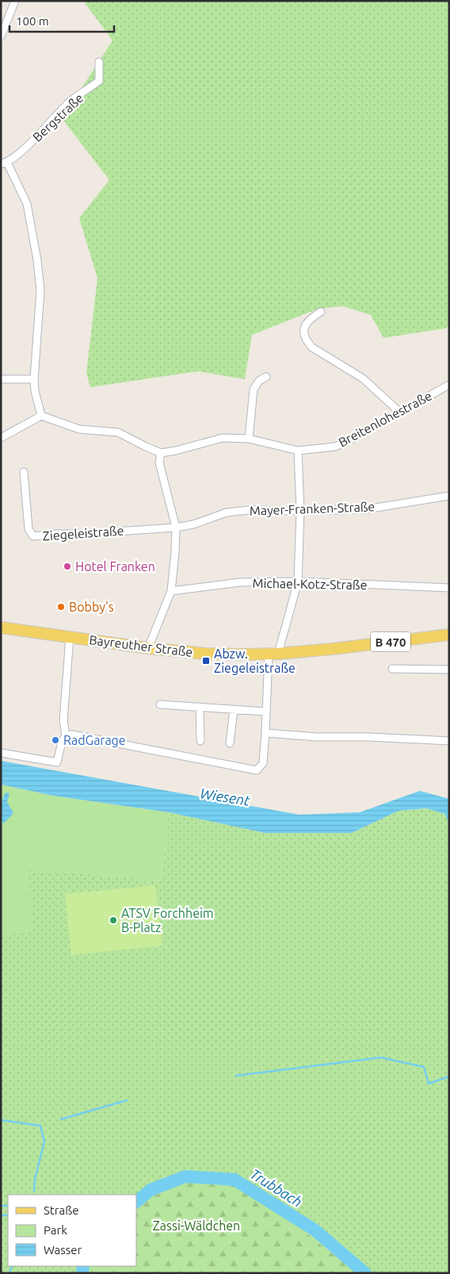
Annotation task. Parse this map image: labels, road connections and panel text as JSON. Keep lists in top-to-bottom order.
{
  "streets": {
    "main road": ["B 470", "Bayreuther Straße"],
    "street": [
      "Bergstraße",
      "Breitenlohestraße",
      "Mayer-Franken-Straße",
      "Ziegeleistraße",
      "Michael-Kotz-Straße"
    ]
  },
  "crossings": [
    ["Mayer-Franken-Straße", "Ziegeleistraße"]
  ],
  "water": ["Wiesent", "Trubbach"],
  "parks": ["Zassi-Wäldchen"],
  "places": {
    "other": [
      "Hotel Franken",
      "Bobby's",
      "RadGarage",
      "ATSV Forchheim B-Platz"
    ],
    "transit": ["Abzw. Ziegeleistraße"]
  },
  "legend": ["Straße", "Park", "Wasser"],
  "scale_bar": "100 m"
}
